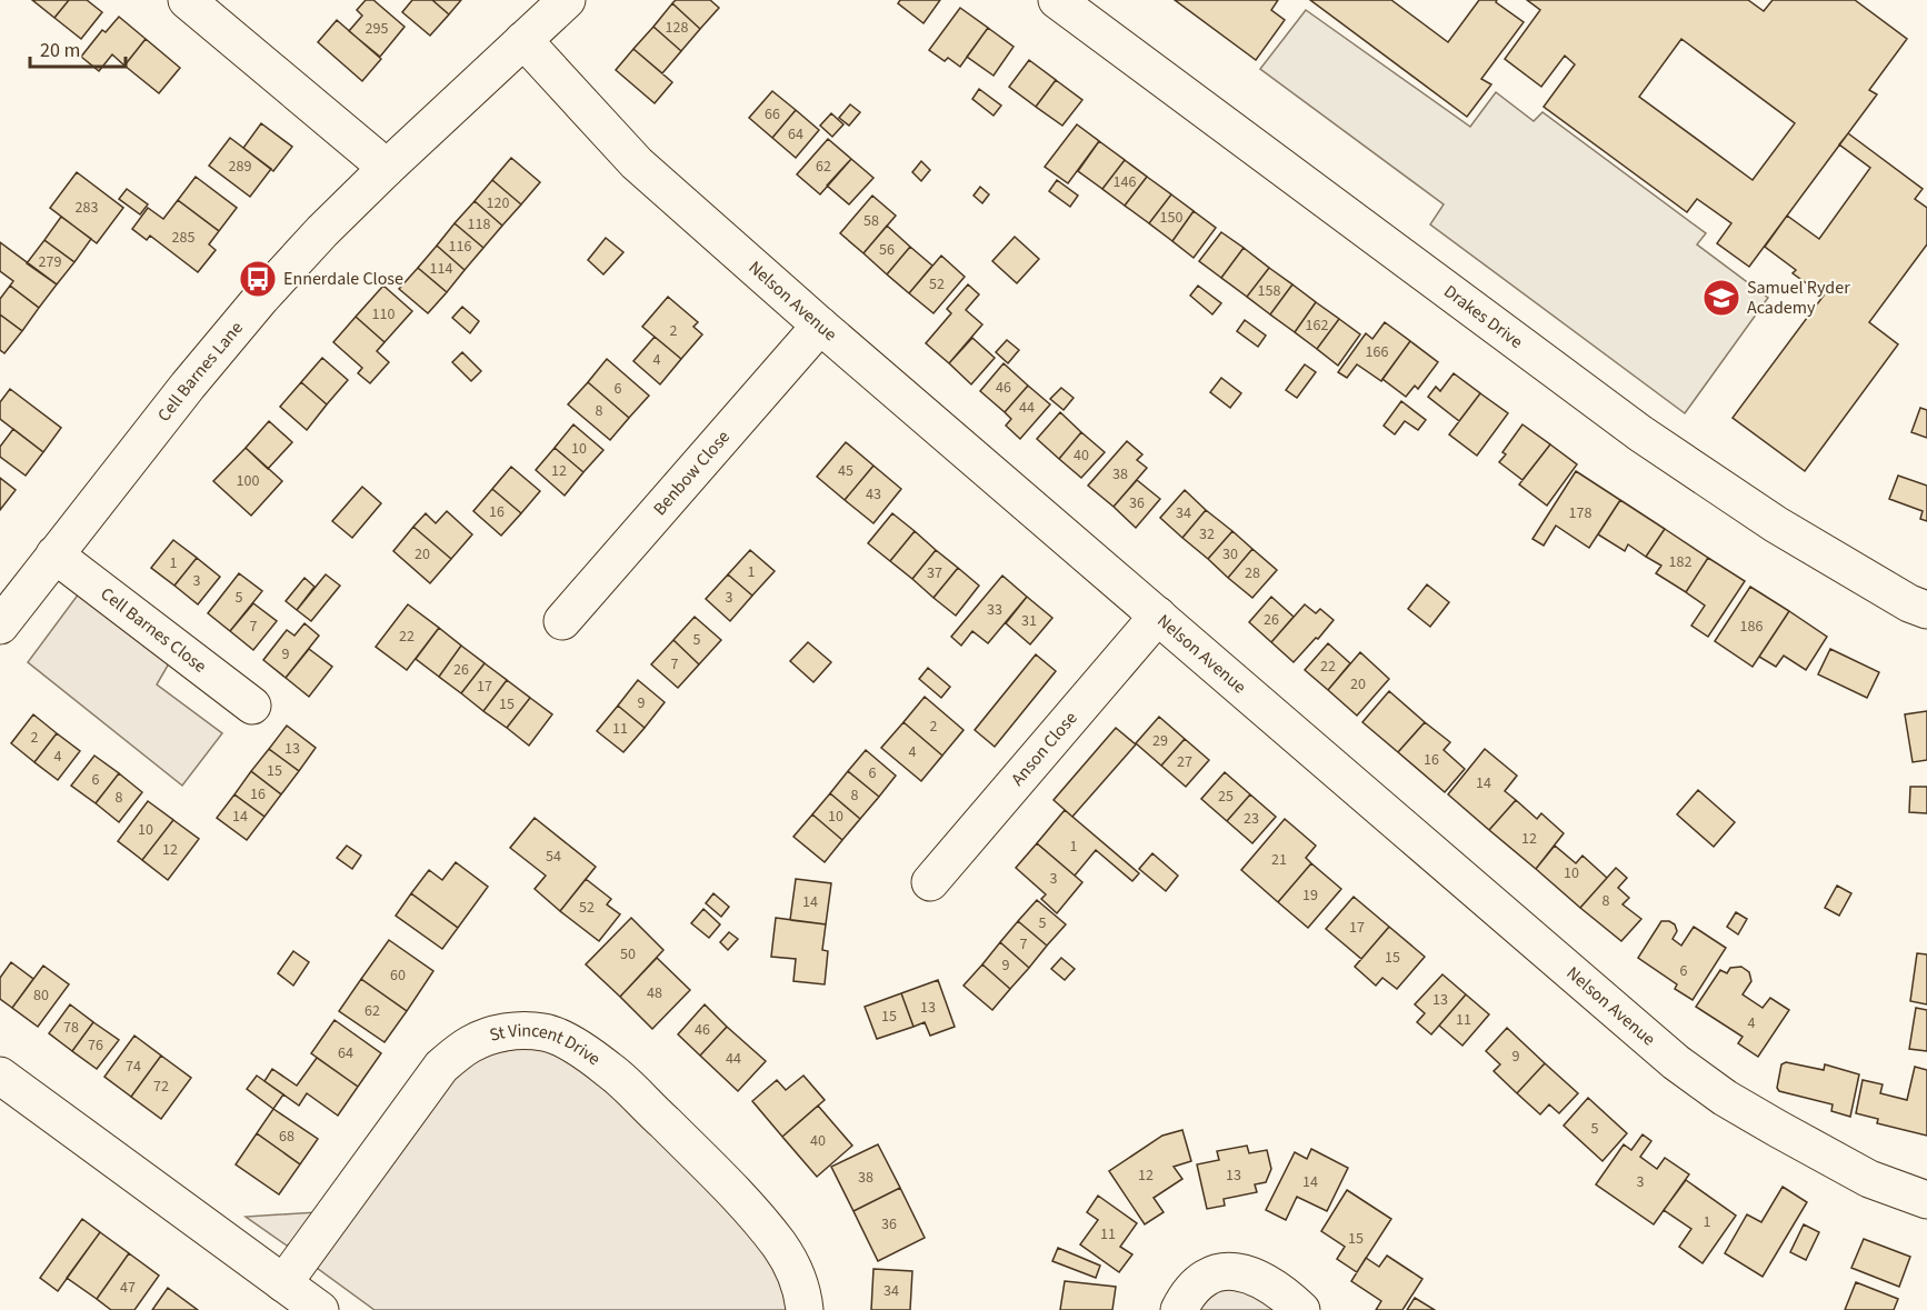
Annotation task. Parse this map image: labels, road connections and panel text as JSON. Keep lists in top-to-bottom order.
{
  "streets": {
    "street": [
      "Nelson Avenue",
      "Drakes Drive",
      "Cell Barnes Lane",
      "Benbow Close",
      "Cell Barnes Close",
      "Anson Close",
      "St Vincent Drive"
    ]
  },
  "crossings": [
    ["Nelson Avenue", "Cell Barnes Lane"],
    ["Nelson Avenue", "Benbow Close"],
    ["Nelson Avenue", "Anson Close"],
    ["Cell Barnes Lane", "Cell Barnes Close"]
  ],
  "places": {
    "bus stop": ["Ennerdale Close"],
    "school or university": ["Samuel Ryder Academy"]
  },
  "house_numbers": [
    "128",
    "295",
    "66",
    "64",
    "289",
    "62",
    "146",
    "120",
    "283",
    "150",
    "58",
    "118",
    "285",
    "116",
    "56",
    "279",
    "114",
    "52",
    "158",
    "110",
    "162",
    "2",
    "166",
    "4",
    "46",
    "6",
    "44",
    "8",
    "10",
    "40",
    "12",
    "45",
    "38",
    "100",
    "43",
    "36",
    "16",
    "34",
    "178",
    "32",
    "20",
    "30",
    "182",
    "1",
    "1",
    "37",
    "28",
    "3",
    "5",
    "3",
    "33",
    "26",
    "31",
    "7",
    "186",
    "22",
    "5",
    "9",
    "7",
    "22",
    "26",
    "20",
    "17",
    "9",
    "15",
    "2",
    "11",
    "2",
    "29",
    "13",
    "4",
    "4",
    "16",
    "27",
    "15",
    "6",
    "6",
    "14",
    "16",
    "8",
    "25",
    "8",
    "14",
    "10",
    "23",
    "10",
    "12",
    "1",
    "12",
    "54",
    "21",
    "10",
    "3",
    "19",
    "8",
    "14",
    "52",
    "5",
    "17",
    "7",
    "50",
    "15",
    "9",
    "6",
    "60",
    "48",
    "80",
    "13",
    "13",
    "62",
    "15",
    "11",
    "4",
    "78",
    "46",
    "76",
    "64",
    "9",
    "44",
    "74",
    "72",
    "5",
    "68",
    "40",
    "12",
    "13",
    "38",
    "14",
    "3",
    "1",
    "36",
    "11",
    "15",
    "47",
    "34"
  ],
  "scale_bar": "20 m"
}
